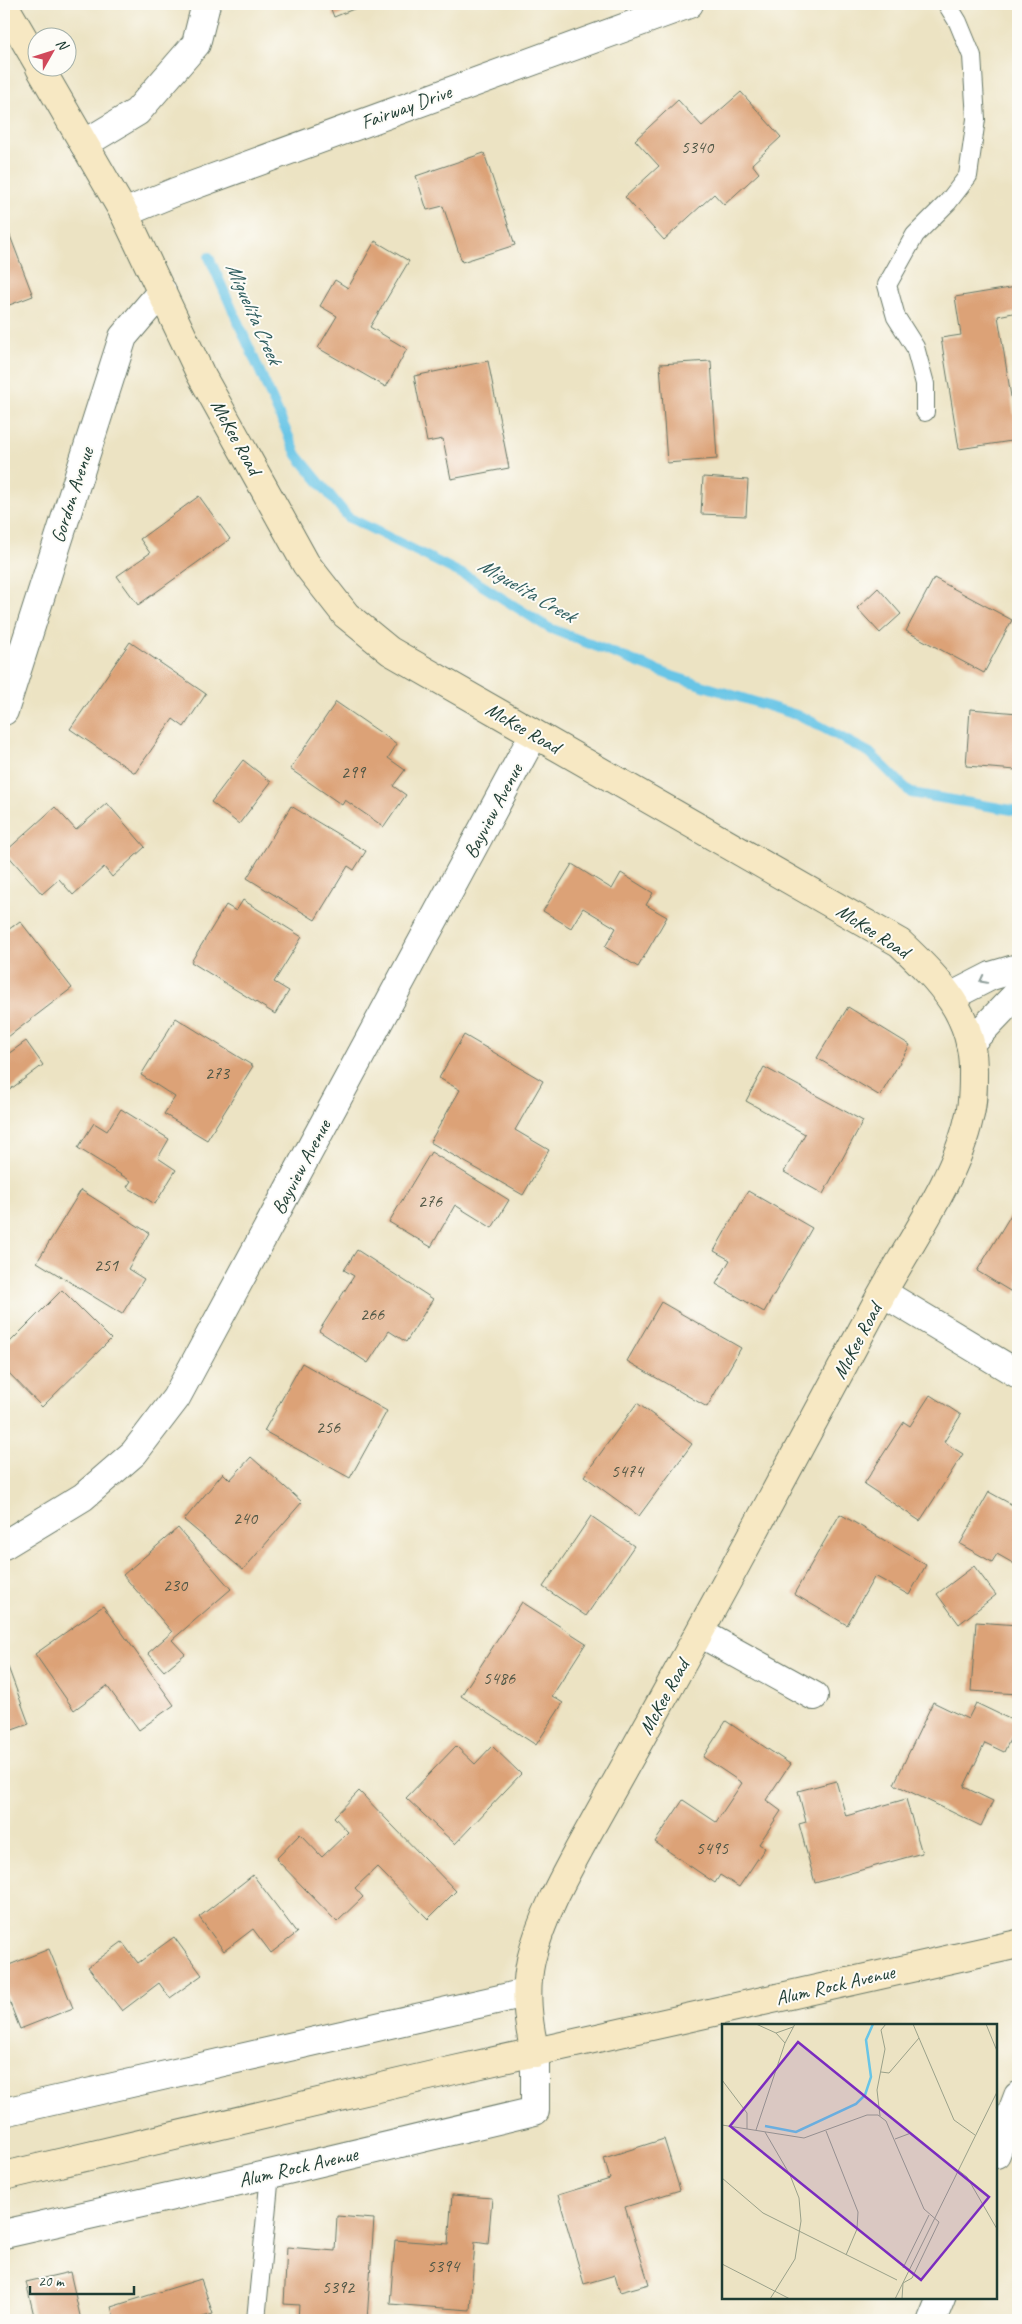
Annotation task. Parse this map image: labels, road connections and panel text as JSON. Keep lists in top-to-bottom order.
{
  "streets": {
    "street": [
      "Fairway Drive",
      "McKee Road",
      "Gordon Avenue",
      "Bayview Avenue",
      "Alum Rock Avenue"
    ]
  },
  "crossings": [
    ["Fairway Drive", "McKee Road"],
    ["McKee Road", "Gordon Avenue"],
    ["McKee Road", "Bayview Avenue"],
    ["McKee Road", "Alum Rock Avenue"]
  ],
  "water": ["Miguelita Creek"],
  "house_numbers": [
    "5340",
    "299",
    "273",
    "276",
    "251",
    "266",
    "256",
    "5474",
    "240",
    "230",
    "5486",
    "5495",
    "5394",
    "5392"
  ],
  "scale_bar": "20 m",
  "north": "top right"
}
